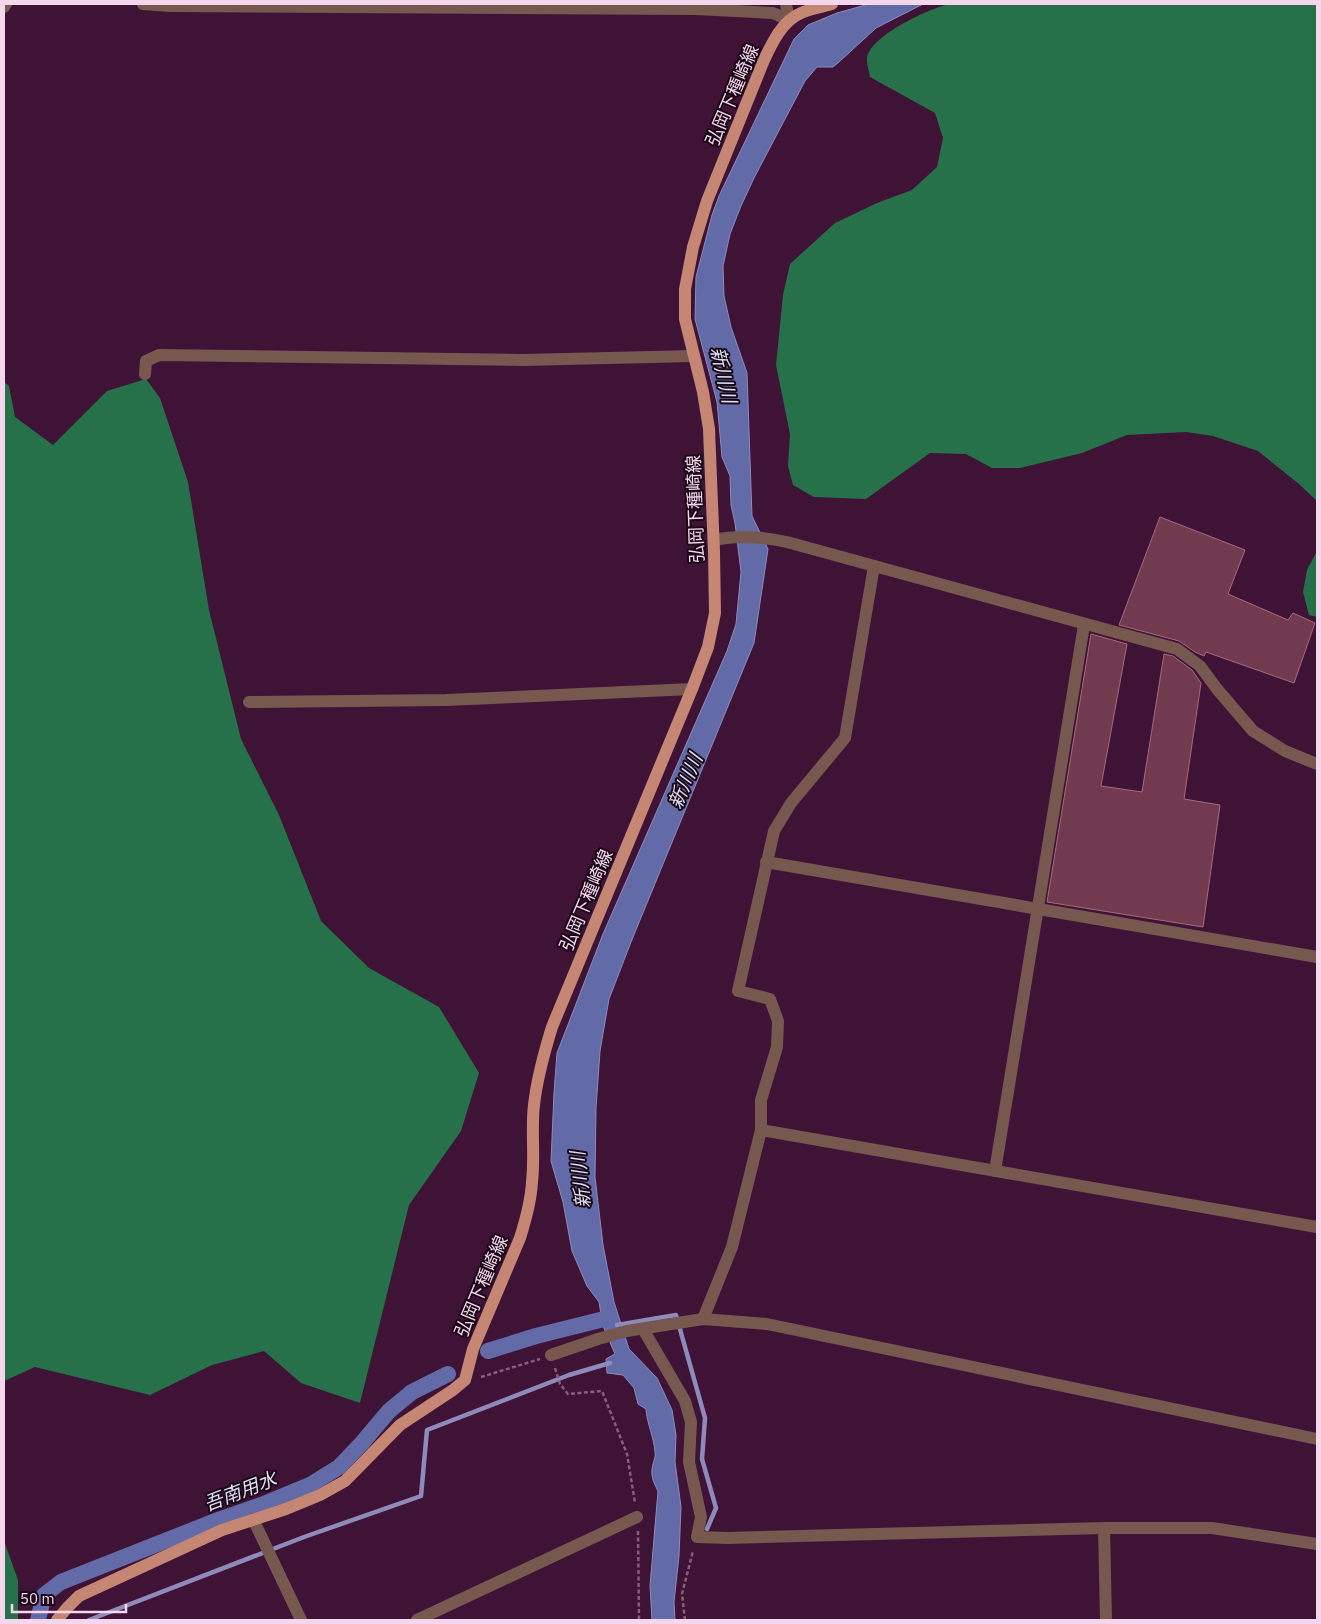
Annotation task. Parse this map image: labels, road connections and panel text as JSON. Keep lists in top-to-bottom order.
{
  "streets": {
    "main road": ["弘岡下種崎線"]
  },
  "water": ["新川川", "吾南用水"],
  "scale_bar": "50 m"
}
